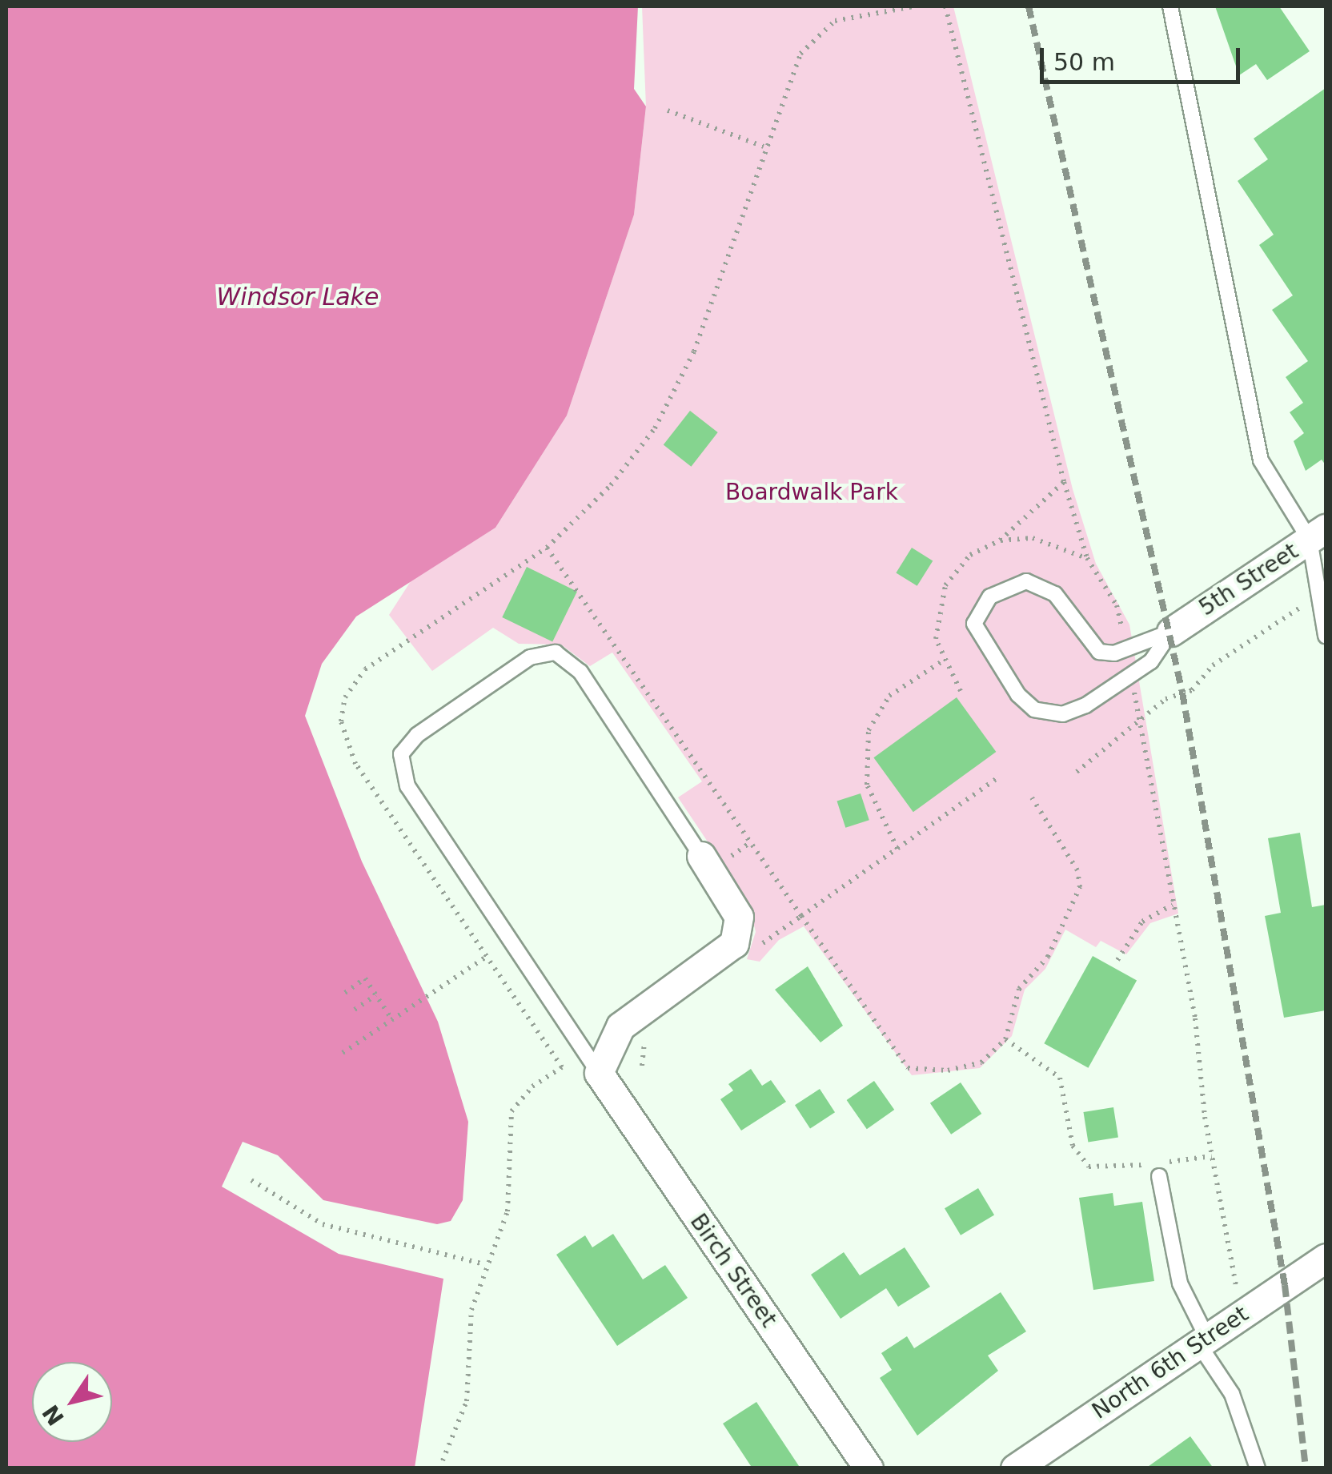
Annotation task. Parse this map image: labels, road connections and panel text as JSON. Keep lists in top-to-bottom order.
{
  "streets": {
    "street": ["5th Street", "Birch Street", "North 6th Street"]
  },
  "water": ["Windsor Lake"],
  "parks": ["Boardwalk Park"],
  "scale_bar": "50 m",
  "north": "bottom left"
}
